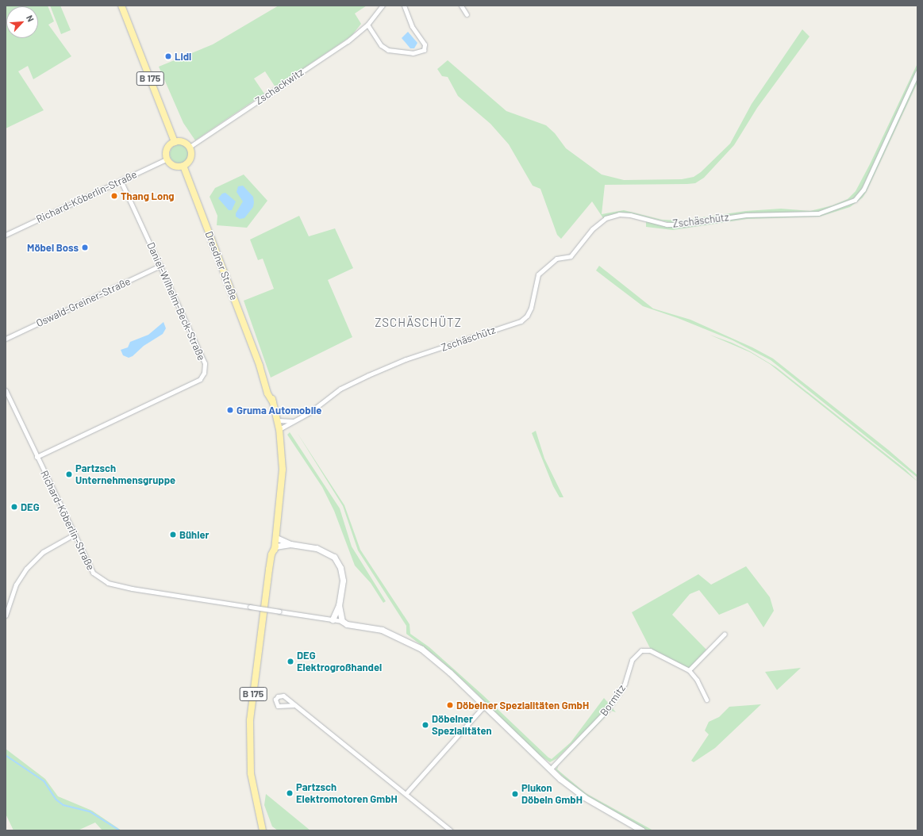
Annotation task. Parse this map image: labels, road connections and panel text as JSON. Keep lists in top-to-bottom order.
{
  "streets": {
    "main road": ["B 175", "Dresdner Straße"],
    "street": [
      "Zschackwitz",
      "Richard-Köberlin-Straße",
      "Zschäschütz",
      "Daniel-Wilhelm-Beck-Straße",
      "Oswald-Greiner-Straße",
      "Bormitz"
    ]
  },
  "crossings": [
    ["B 175", "Zschackwitz"],
    ["B 175", "Richard-Köberlin-Straße"],
    ["B 175", "Zschäschütz"],
    ["B 175", "Dresdner Straße"],
    ["Zschackwitz", "Richard-Köberlin-Straße"],
    ["Zschackwitz", "Dresdner Straße"],
    ["Richard-Köberlin-Straße", "Dresdner Straße"],
    ["Richard-Köberlin-Straße", "Daniel-Wilhelm-Beck-Straße"],
    ["Zschäschütz", "Dresdner Straße"],
    ["Daniel-Wilhelm-Beck-Straße", "Oswald-Greiner-Straße"]
  ],
  "districts": ["ZSCHÄSCHÜTZ"],
  "places": [
    "Lidl",
    "Thang Long",
    "Möbel Boss",
    "Gruma Automobile",
    "Partzsch Unternehmensgruppe",
    "DEG",
    "Bühler",
    "DEG Elektrogroßhandel",
    "Döbelner Spezialitäten GmbH",
    "Döbelner Spezialitäten",
    "Partzsch Elektromotoren GmbH",
    "Plukon Döbeln GmbH"
  ],
  "north": "top right"
}
